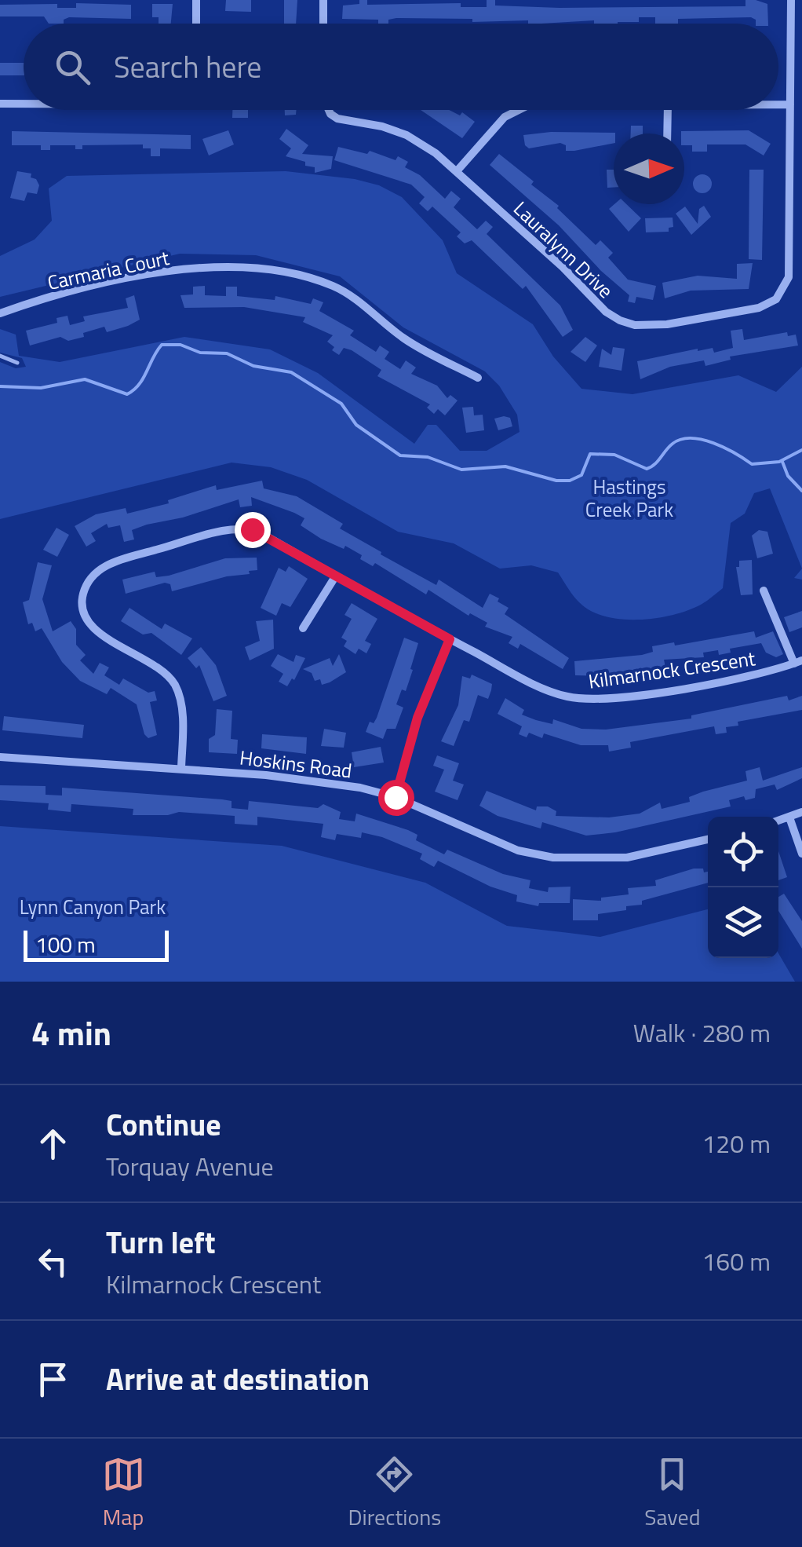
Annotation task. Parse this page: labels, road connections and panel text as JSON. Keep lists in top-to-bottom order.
{
  "streets": {
    "street": [
      "Lauralynn Drive",
      "Carmaria Court",
      "Kilmarnock Crescent",
      "Hoskins Road"
    ]
  },
  "crossings": [
    ["Kilmarnock Crescent", "Hoskins Road"]
  ],
  "parks": ["Hastings Creek Park", "Lynn Canyon Park"],
  "scale_bar": "100 m",
  "north": "right",
  "page": {
    "search": "Search here",
    "scale": "100 m",
    "heading": ["4 min", "Walk · 280 m"],
    "list": [
      ["Continue", "Torquay Avenue", "120 m"],
      ["Turn left", "Kilmarnock Crescent", "160 m"],
      "Arrive at destination"
    ],
    "nav": ["Map", "Directions", "Saved"]
  }
}
